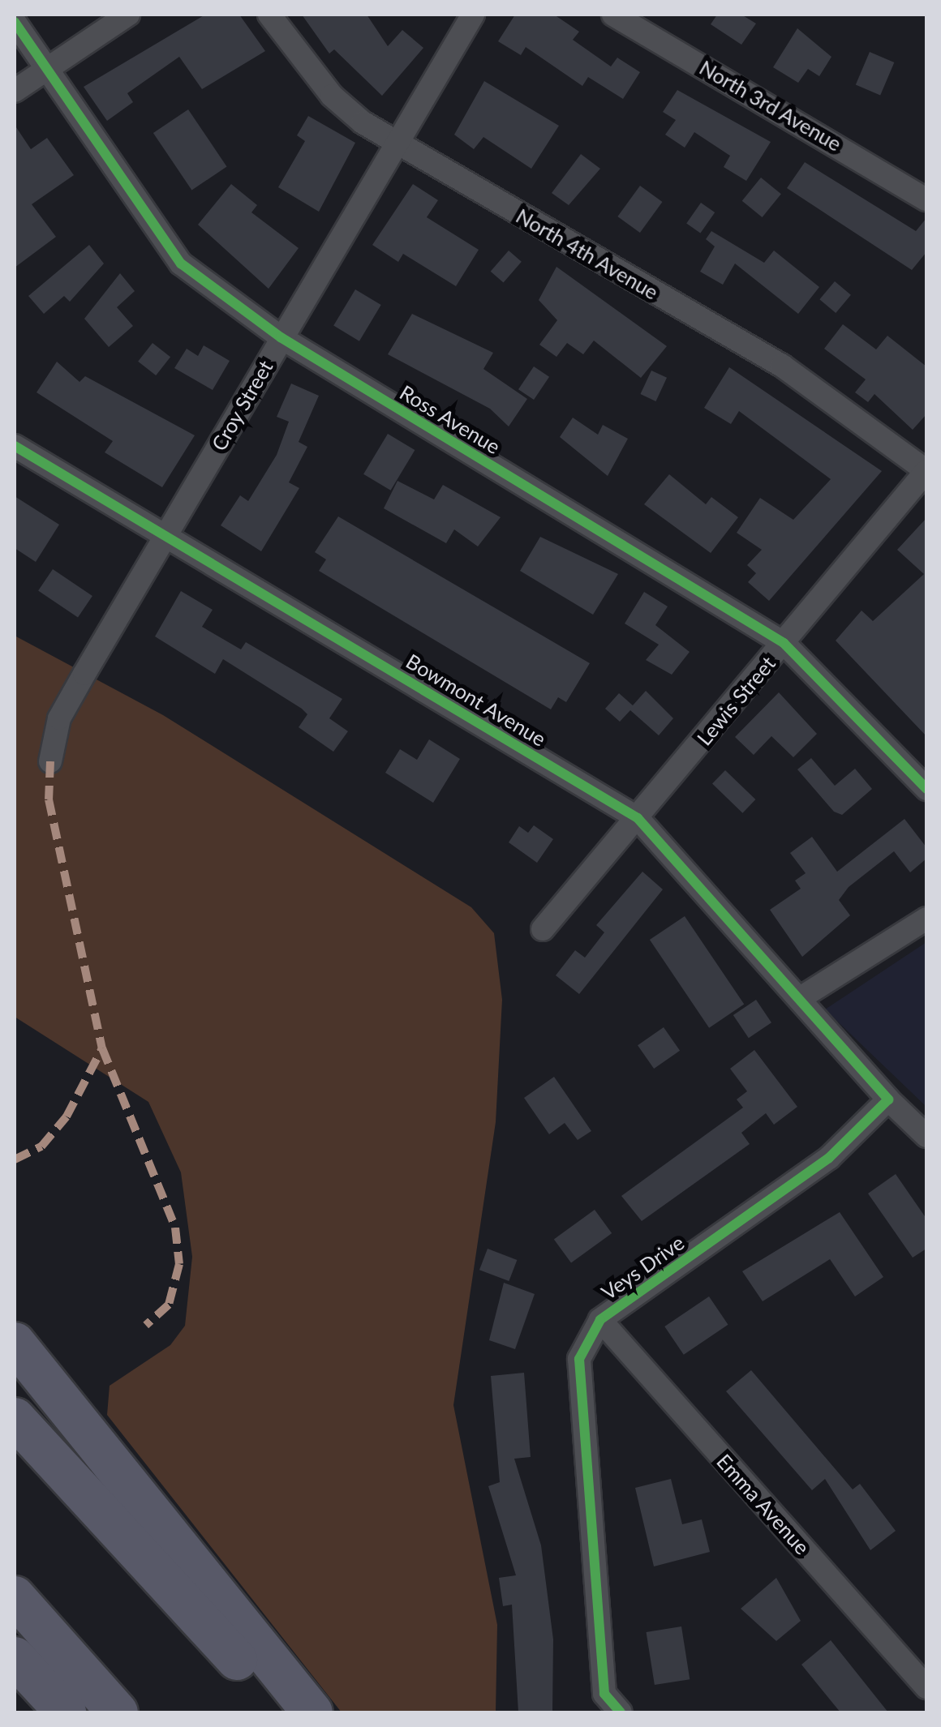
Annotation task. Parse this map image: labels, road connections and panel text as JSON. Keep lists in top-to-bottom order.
{
  "streets": {
    "street": [
      "North 3rd Avenue",
      "North 4th Avenue",
      "Croy Street",
      "Ross Avenue",
      "Bowmont Avenue",
      "Lewis Street",
      "Veys Drive",
      "Emma Avenue"
    ]
  },
  "crossings": [
    ["North 4th Avenue", "Croy Street"],
    ["North 4th Avenue", "Lewis Street"],
    ["Croy Street", "Ross Avenue"],
    ["Croy Street", "Bowmont Avenue"],
    ["Ross Avenue", "Lewis Street"],
    ["Bowmont Avenue", "Lewis Street"],
    ["Bowmont Avenue", "Veys Drive"],
    ["Veys Drive", "Emma Avenue"]
  ]
}
